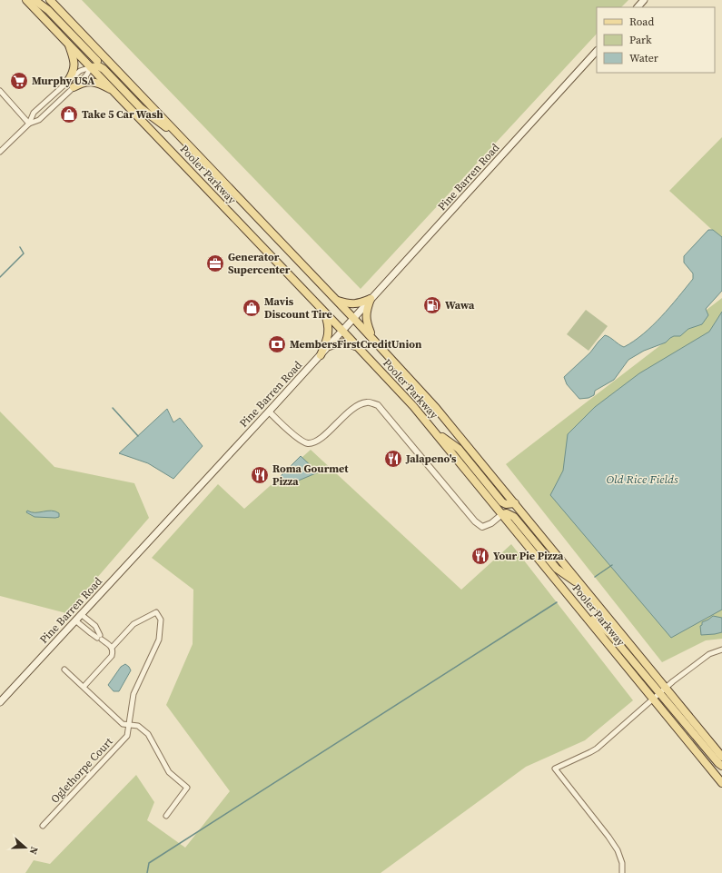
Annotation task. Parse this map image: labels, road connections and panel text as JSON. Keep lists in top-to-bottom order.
{
  "streets": {
    "main road": ["Pooler Parkway", "Pine Barren Road"],
    "street": ["Oglethorpe Court"]
  },
  "crossings": [
    ["Pooler Parkway", "Pine Barren Road"]
  ],
  "water": ["Old Rice Fields"],
  "places": {
    "supermarket": ["Murphy USA"],
    "shop": ["Take 5 Car Wash", "Mavis Discount Tire"],
    "office": ["Generator Supercenter"],
    "fuel station": ["Wawa"],
    "bank": ["MembersFirstCreditUnion"],
    "restaurant": ["Jalapeno's", "Roma Gourmet Pizza", "Your Pie Pizza"]
  },
  "legend": ["Road", "Park", "Water"],
  "north": "right"
}
